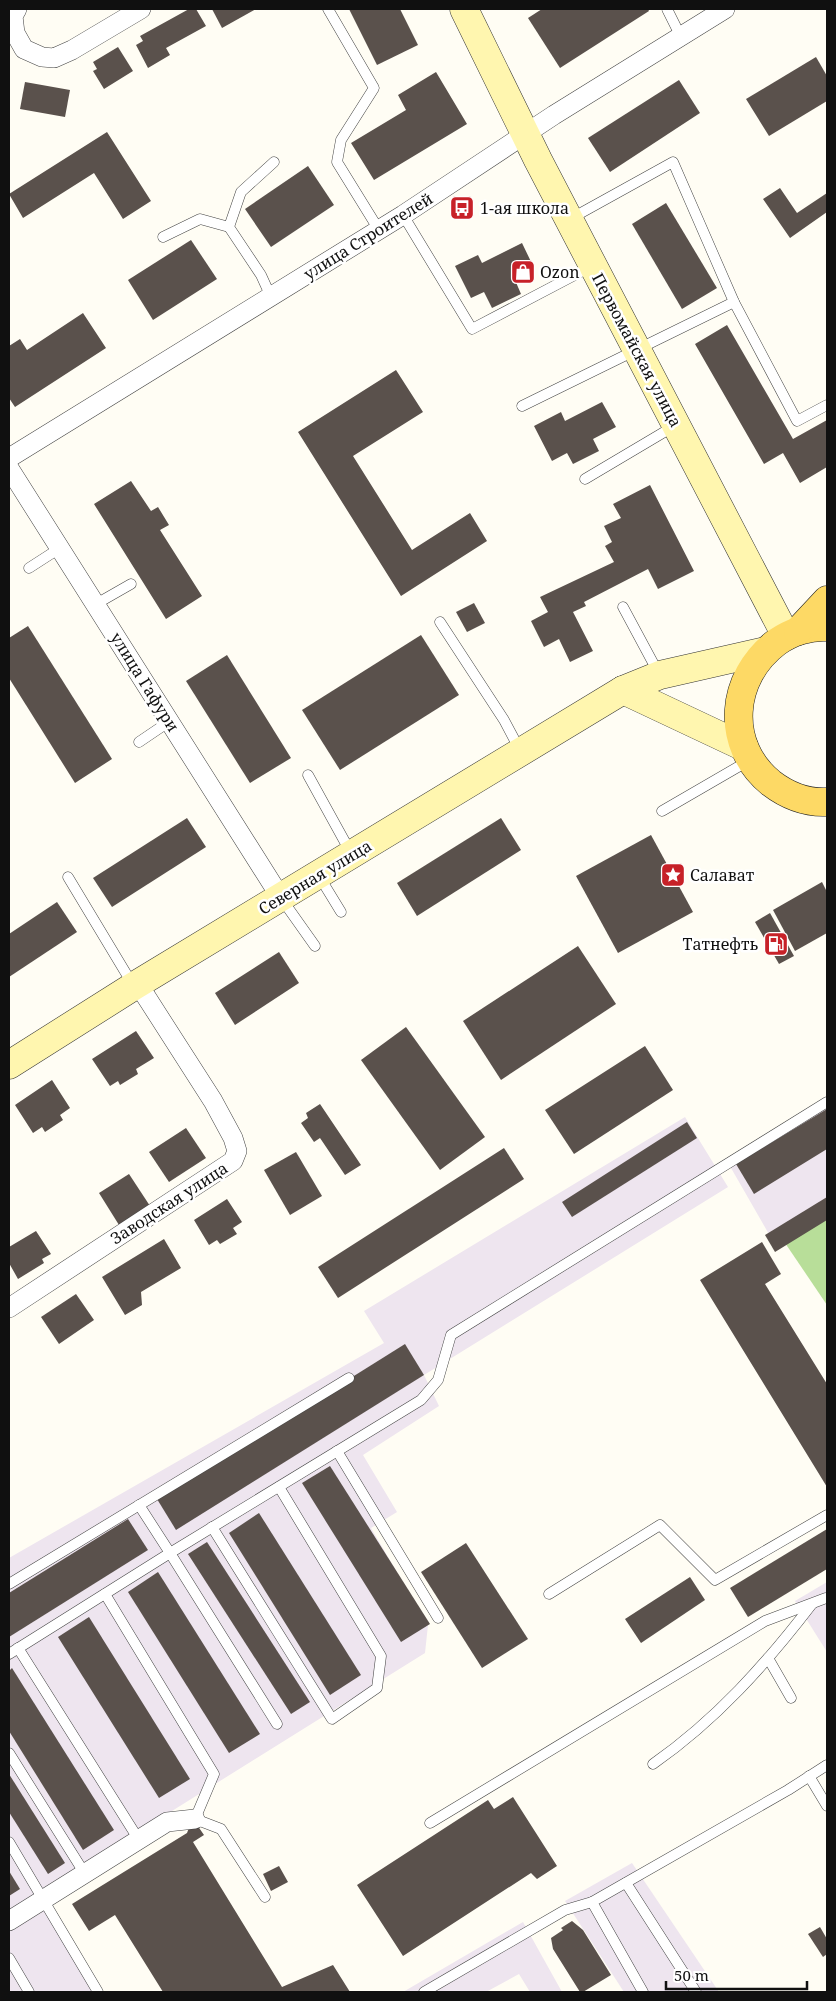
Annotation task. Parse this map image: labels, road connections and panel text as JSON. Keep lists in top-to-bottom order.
{
  "streets": {
    "street": [
      "улица Строителей",
      "Первомайская улица",
      "улица Гафури",
      "Северная улица",
      "Заводская улица"
    ]
  },
  "crossings": [
    ["улица Строителей", "Первомайская улица"],
    ["Первомайская улица", "Северная улица"],
    ["улица Гафури", "Северная улица"],
    ["Северная улица", "Заводская улица"]
  ],
  "places": {
    "bus stop": ["1-ая школа"],
    "shop": ["Ozon"],
    "place": ["Салават"],
    "fuel station": ["Татнефть"]
  },
  "scale_bar": "50 m"
}
